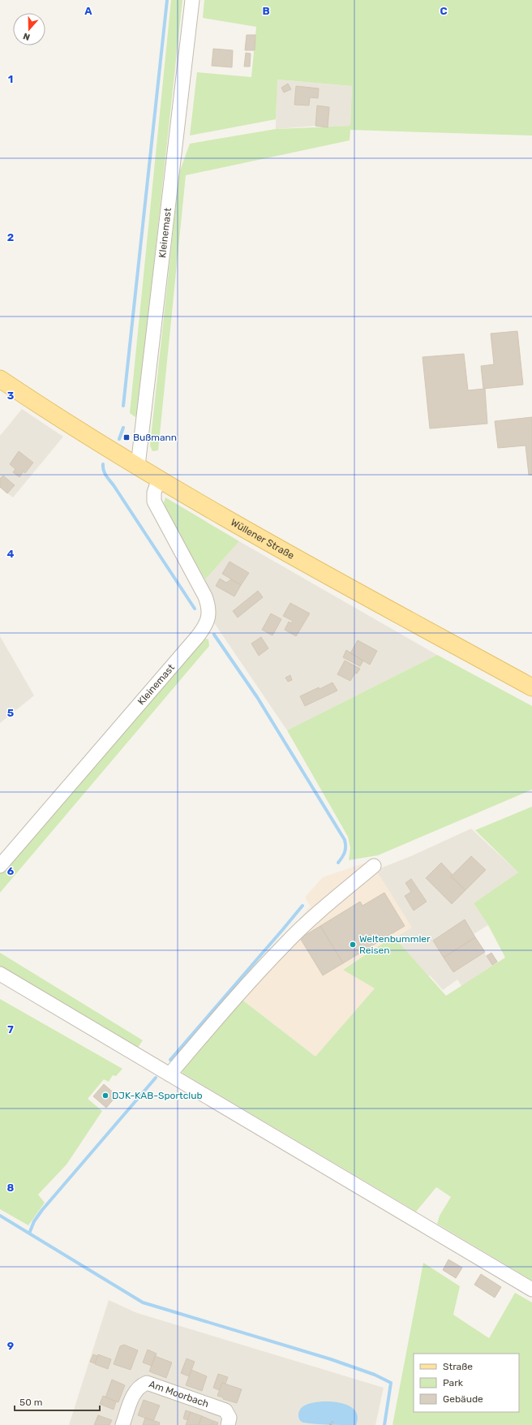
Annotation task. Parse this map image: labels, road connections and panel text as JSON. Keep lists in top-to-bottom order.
{
  "streets": {
    "main road": ["Wüllener Straße"],
    "street": ["Kleinemast", "Am Moorbach"]
  },
  "crossings": [
    ["Kleinemast", "Wüllener Straße"]
  ],
  "places": {
    "transit": ["Bußmann"],
    "other": ["Weltenbummler Reisen", "DJK-KAB-Sportclub"]
  },
  "legend": ["Straße", "Park", "Gebäude"],
  "scale_bar": "50 m",
  "north": "bottom",
  "grid": {
    "columns": ["A", "B", "C"],
    "rows": [
      "1",
      "2",
      "3",
      "4",
      "5",
      "6",
      "7",
      "8",
      "9"
    ]
  }
}
